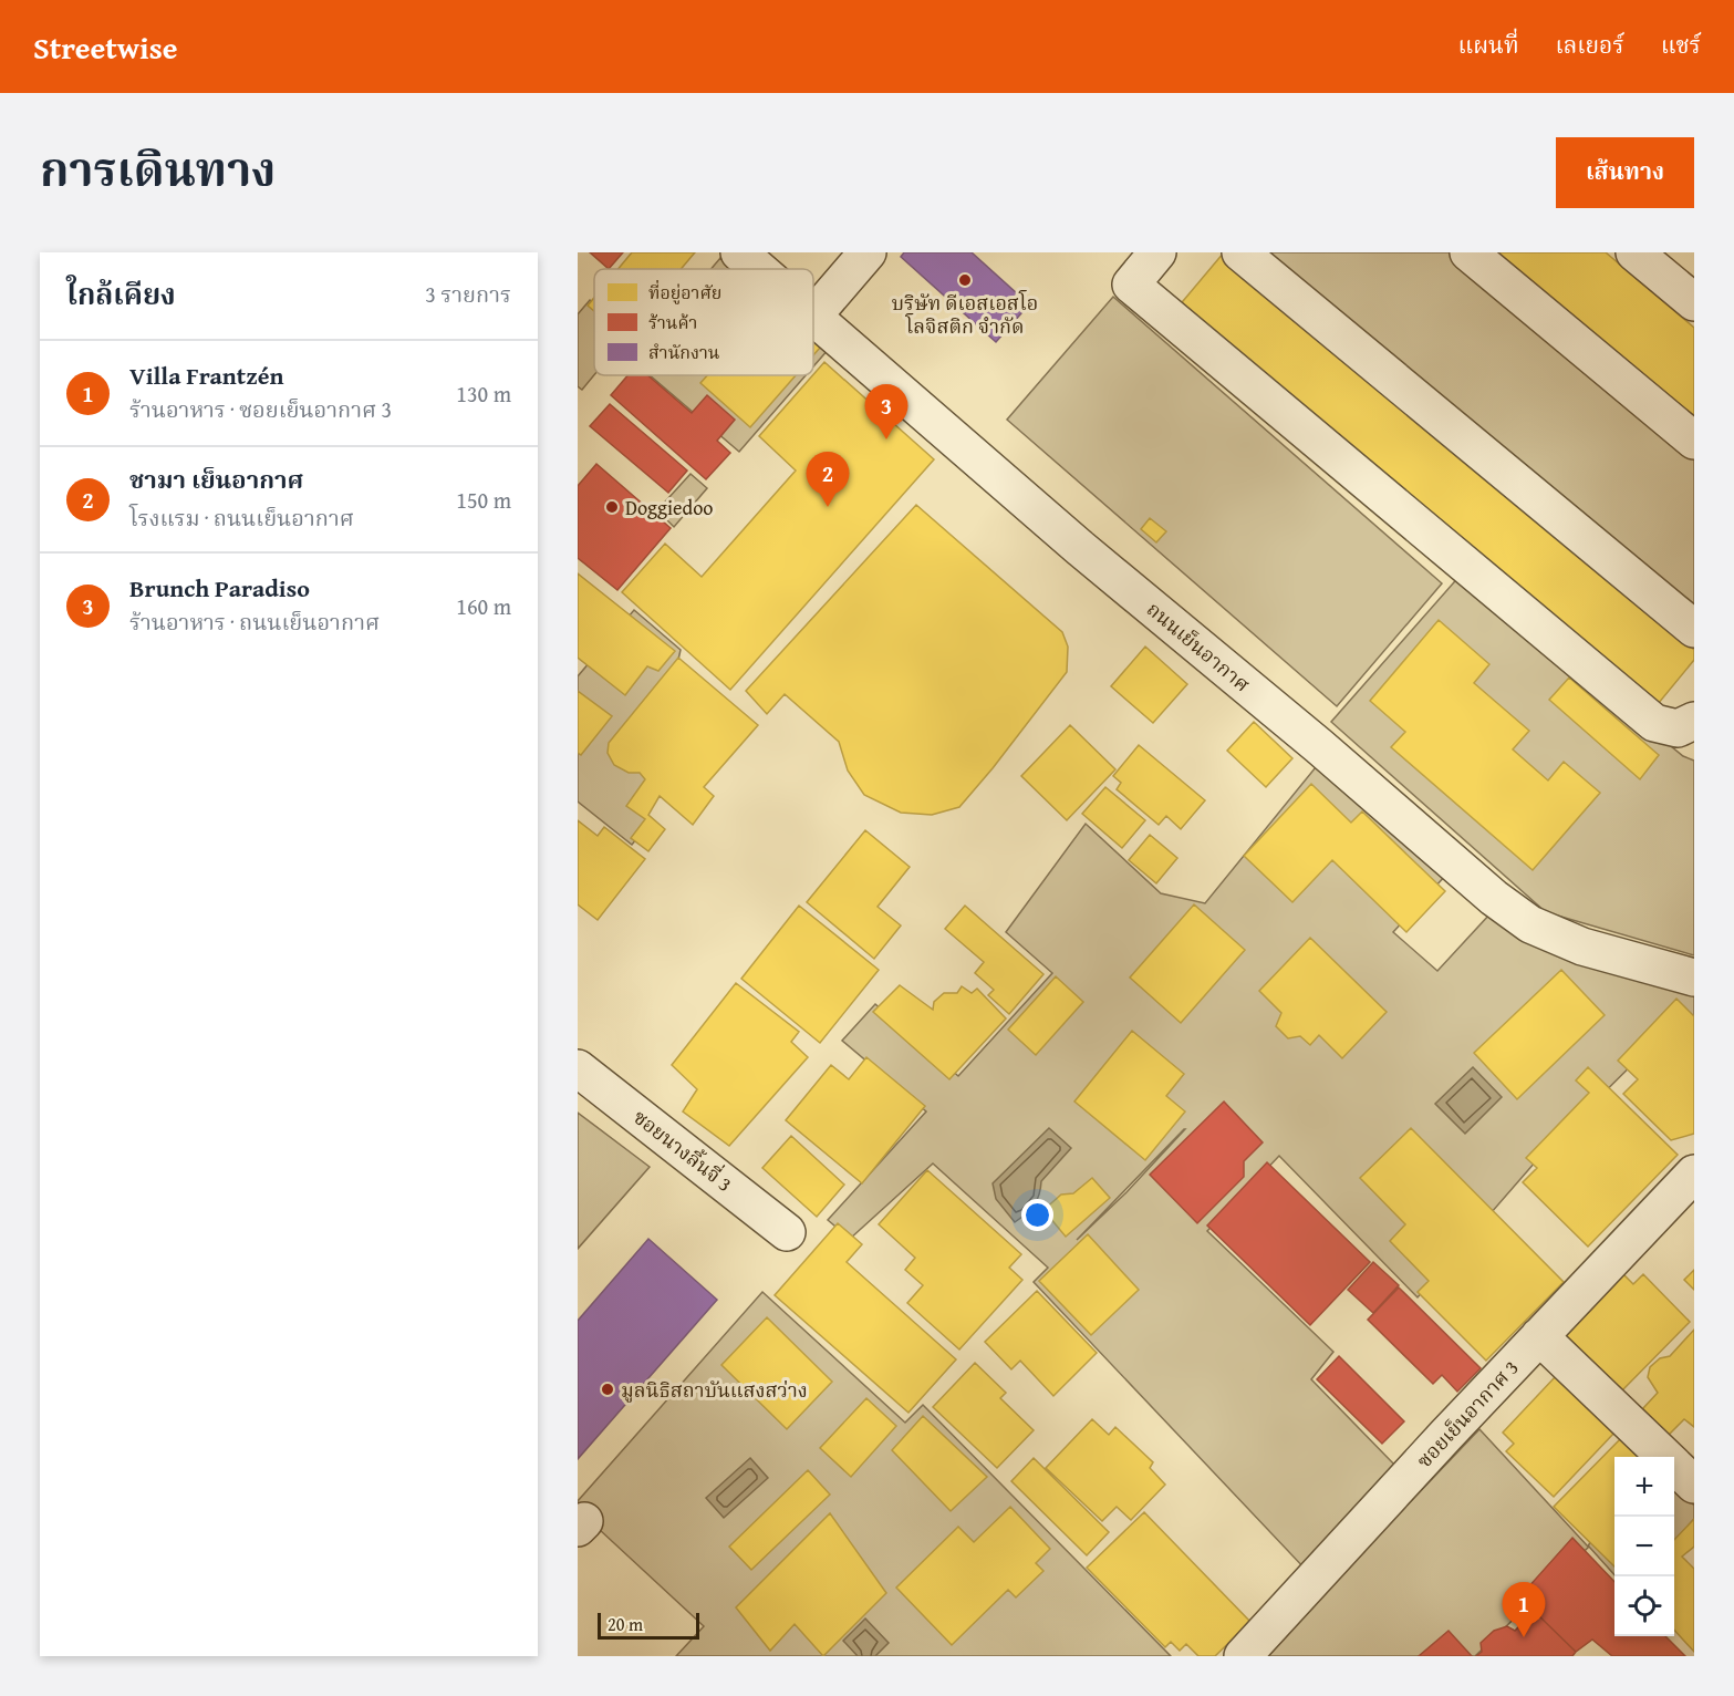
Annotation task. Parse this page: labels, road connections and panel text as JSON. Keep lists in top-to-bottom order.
{
  "streets": {
    "street": ["ถนนเย็นอากาศ", "ซอยนางลิ้นจี่ 3", "ซอยเย็นอากาศ 3"]
  },
  "places": ["บริษัท ดีเอสเอสโอ โลจิสติก จำกัด", "Doggiedoo", "มูลนิธิสถาบันแสงสว่าง"],
  "legend": ["ที่อยู่อาศัย", "ร้านค้า", "สำนักงาน"],
  "scale_bar": "20 m",
  "page": {
    "header": "Streetwise",
    "nav": ["แผนที่", "เลเยอร์", "แชร์"],
    "title": "การเดินทาง",
    "buttons": "เส้นทาง",
    "heading": ["ใกล้เคียง", "3 รายการ"],
    "list": [
      {
        "mark": "1",
        "name": "Villa Frantzén",
        "note": "ร้านอาหาร · ซอยเย็นอากาศ 3",
        "value": "130 m"
      },
      {
        "mark": "2",
        "name": "ชามา เย็นอากาศ",
        "note": "โรงแรม · ถนนเย็นอากาศ",
        "value": "150 m"
      },
      {
        "mark": "3",
        "name": "Brunch Paradiso",
        "note": "ร้านอาหาร · ถนนเย็นอากาศ",
        "value": "160 m"
      }
    ],
    "pins": ["3", "2", "1"],
    "map_buttons": ["+", "−"],
    "scale": "20 m"
  }
}
